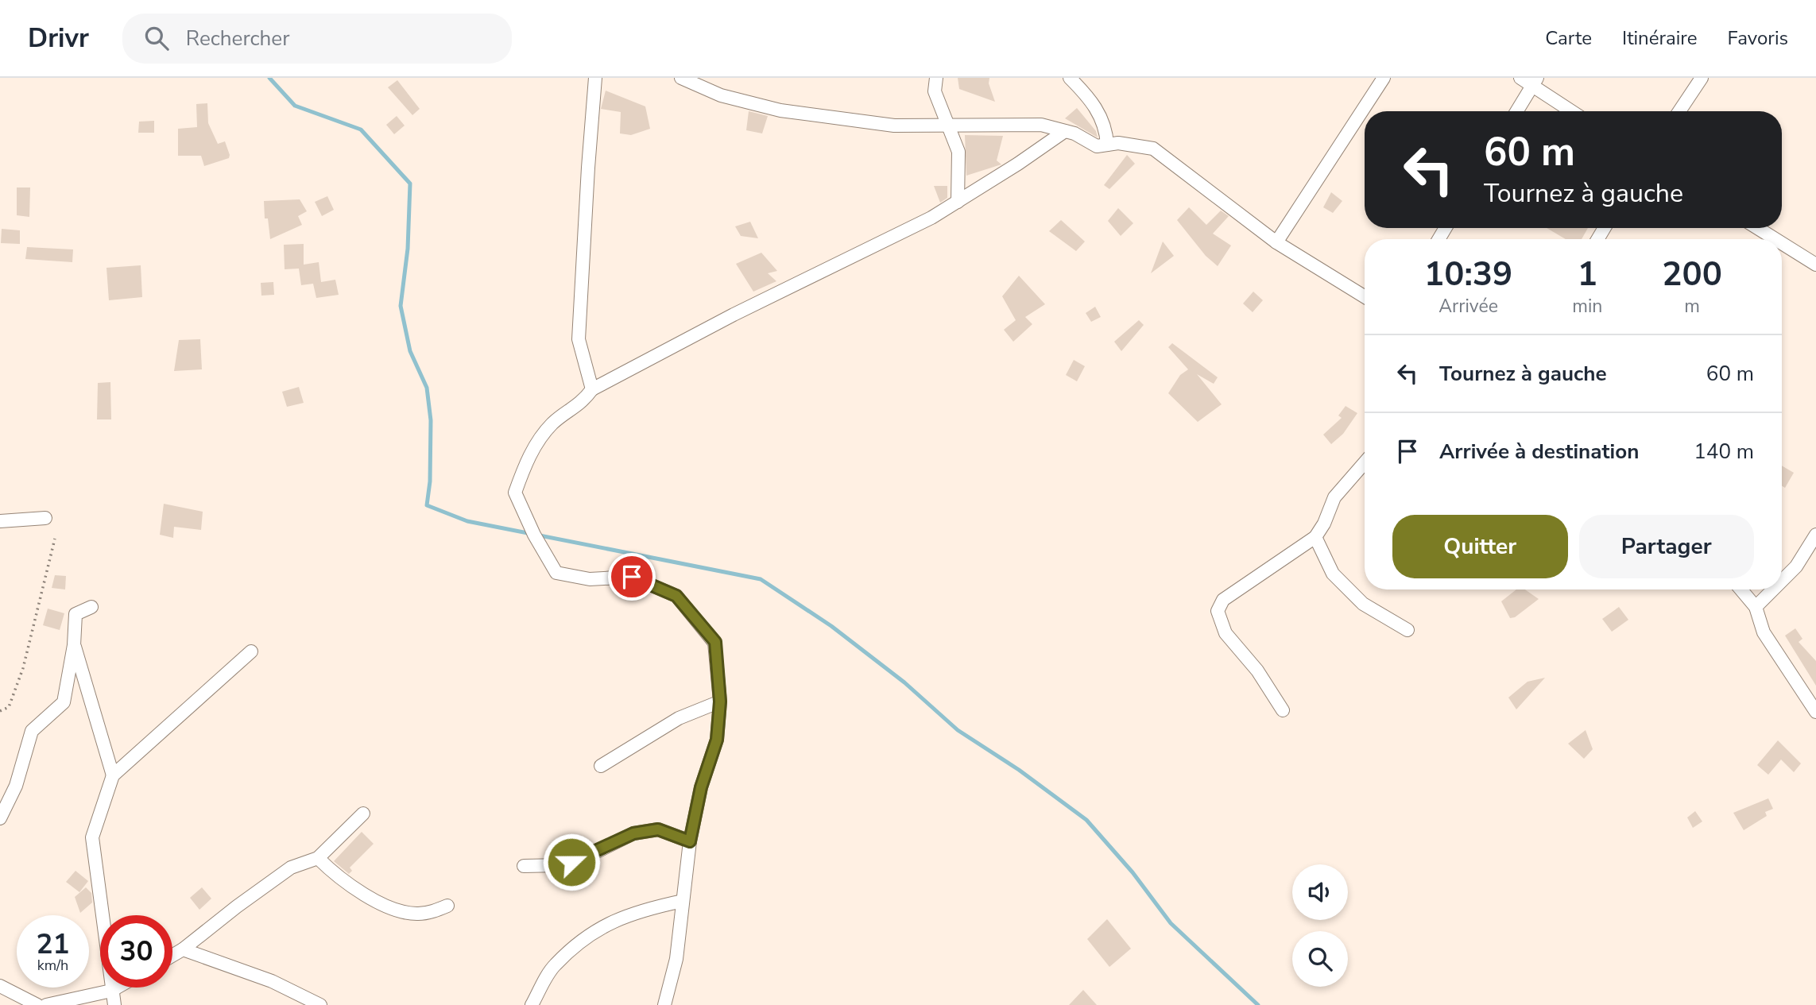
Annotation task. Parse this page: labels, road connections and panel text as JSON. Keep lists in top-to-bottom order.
{
  "page": {
    "header": "Drivr",
    "search": "Rechercher",
    "nav": ["Carte", "Itinéraire", "Favoris"],
    "turn": ["60 m", "Tournez à gauche"],
    "eta": [
      "10:39",
      "Arrivée",
      "1",
      "min",
      "200",
      "m"
    ],
    "list": [
      {
        "name": "Tournez à gauche",
        "value": "60 m"
      },
      {
        "name": "Arrivée à destination",
        "value": "140 m"
      }
    ],
    "buttons": ["Quitter", "Partager"],
    "speed": "21 km/h",
    "limit": "30"
  }
}
